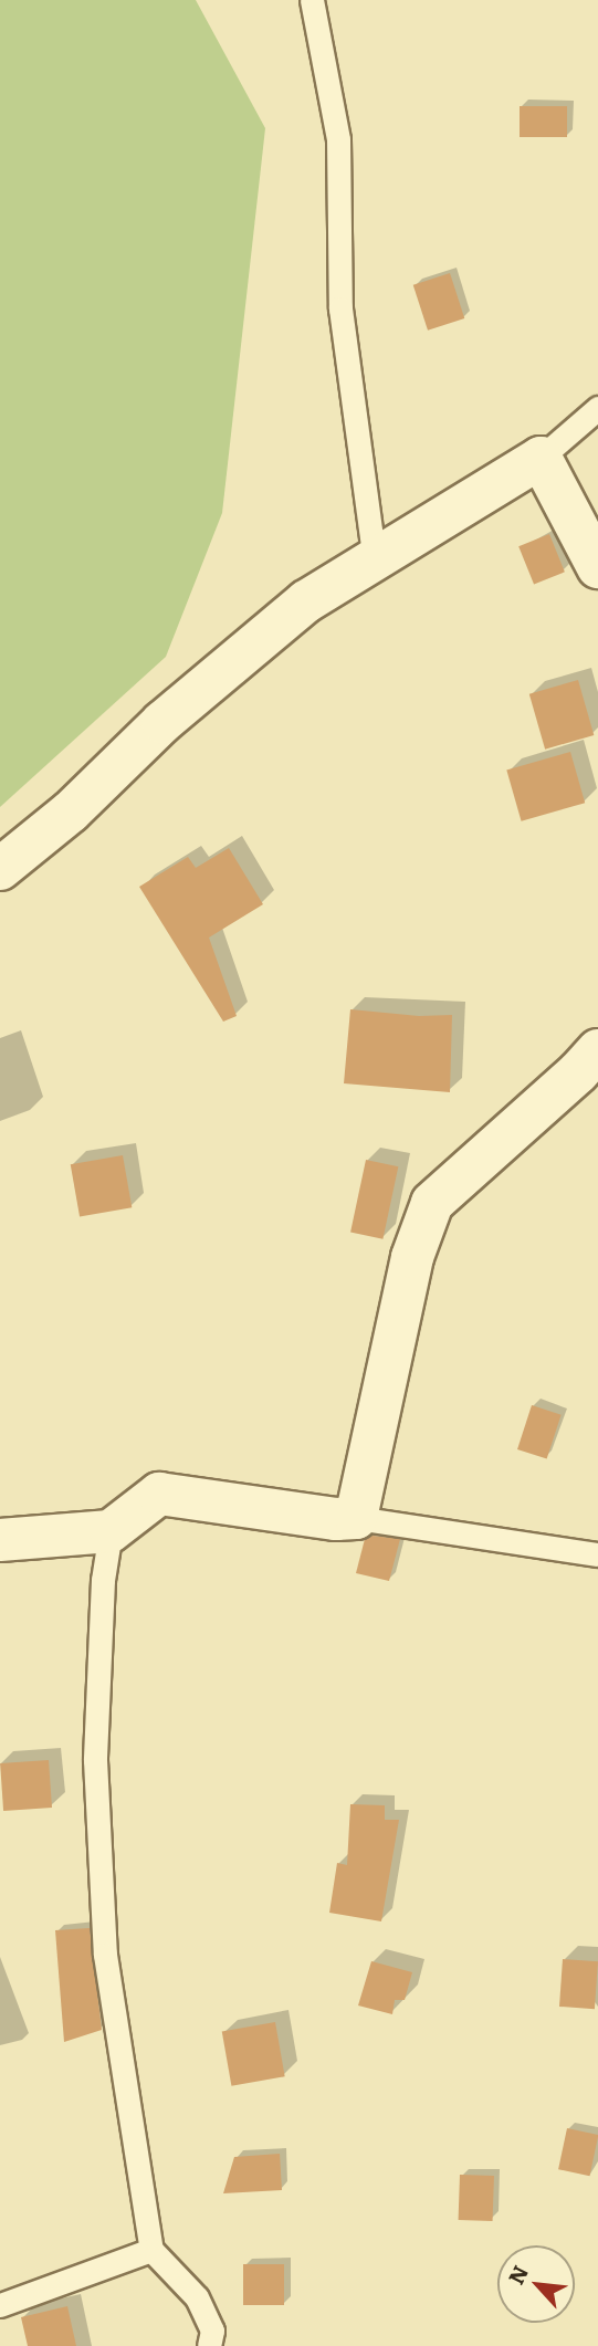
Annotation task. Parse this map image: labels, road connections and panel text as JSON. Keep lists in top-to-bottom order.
{
  "north": "top left"
}
